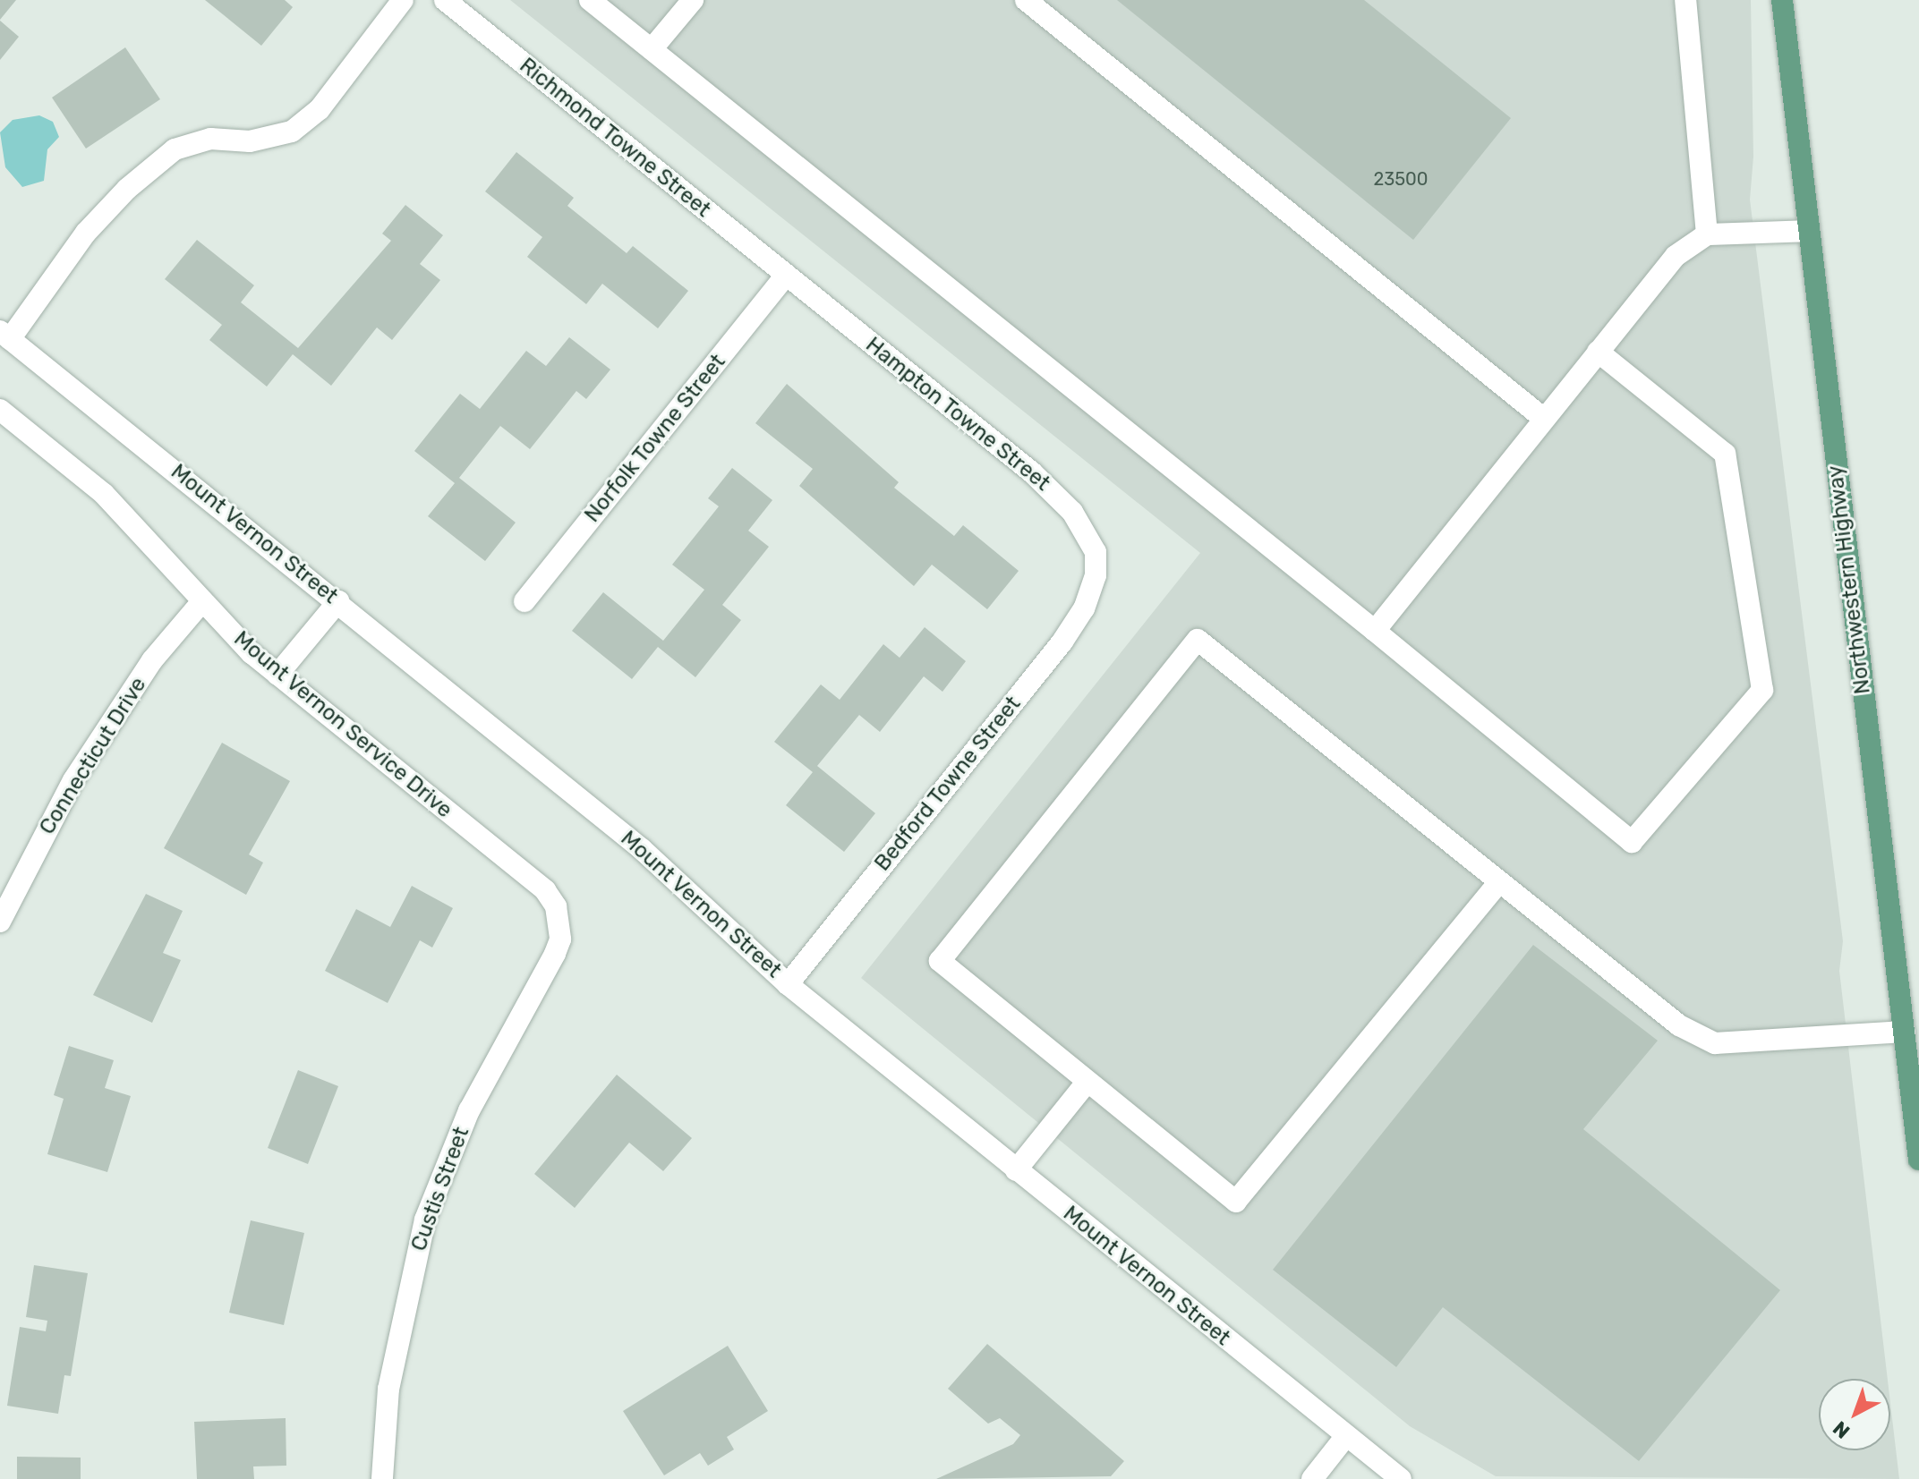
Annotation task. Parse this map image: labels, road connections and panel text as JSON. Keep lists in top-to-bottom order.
{
  "streets": {
    "main road": ["Northwestern Highway"],
    "street": [
      "Richmond Towne Street",
      "Hampton Towne Street",
      "Norfolk Towne Street",
      "Mount Vernon Street",
      "Mount Vernon Service Drive",
      "Connecticut Drive",
      "Bedford Towne Street",
      "Custis Street"
    ]
  },
  "crossings": [
    ["Richmond Towne Street", "Hampton Towne Street"],
    ["Richmond Towne Street", "Norfolk Towne Street"],
    ["Hampton Towne Street", "Norfolk Towne Street"],
    ["Hampton Towne Street", "Bedford Towne Street"],
    ["Mount Vernon Street", "Bedford Towne Street"],
    ["Mount Vernon Service Drive", "Connecticut Drive"],
    ["Mount Vernon Service Drive", "Custis Street"]
  ],
  "house_numbers": ["23500"],
  "north": "bottom left"
}
